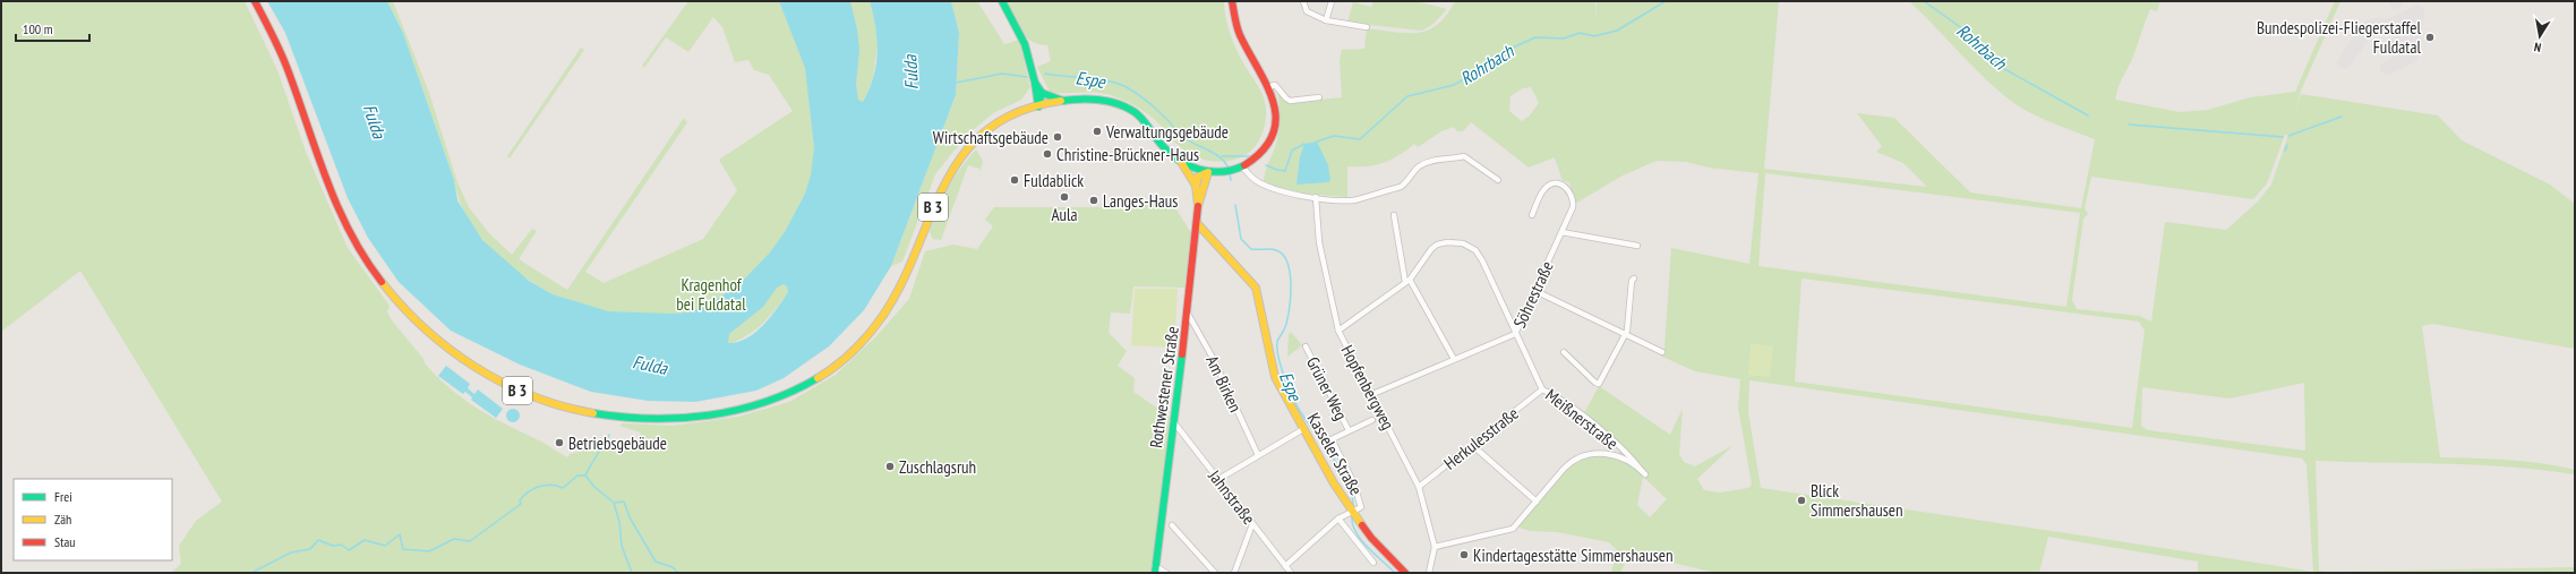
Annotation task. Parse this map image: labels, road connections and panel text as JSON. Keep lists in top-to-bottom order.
{
  "streets": {
    "main road": ["B 3", "Rothwestener Straße", "Kasseler Straße"],
    "street": [
      "Söhrestraße",
      "Am Birken",
      "Hopfenbergweg",
      "Grüner Weg",
      "Meißnerstraße",
      "Herkulesstraße",
      "Jahnstraße"
    ]
  },
  "crossings": [
    ["B 3", "Rothwestener Straße"],
    ["Söhrestraße", "Hopfenbergweg"],
    ["Söhrestraße", "Meißnerstraße"],
    ["Am Birken", "Rothwestener Straße"],
    ["Rothwestener Straße", "Kasseler Straße"],
    ["Rothwestener Straße", "Jahnstraße"],
    ["Hopfenbergweg", "Meißnerstraße"],
    ["Hopfenbergweg", "Herkulesstraße"],
    ["Grüner Weg", "Kasseler Straße"],
    ["Meißnerstraße", "Herkulesstraße"]
  ],
  "water": ["Rohrbach", "Fulda", "Espe"],
  "parks": ["Kragenhof bei Fuldatal"],
  "places": [
    "Bundespolizei-Fliegerstaffel Fuldatal",
    "Verwaltungsgebäude",
    "Wirtschaftsgebäude",
    "Christine-Brückner-Haus",
    "Fuldablick",
    "Aula",
    "Langes-Haus",
    "Betriebsgebäude",
    "Zuschlagsruh",
    "Blick Simmershausen",
    "Kindertagesstätte Simmershausen"
  ],
  "legend": ["Frei", "Zäh", "Stau"],
  "scale_bar": "100 m",
  "north": "bottom"
}
